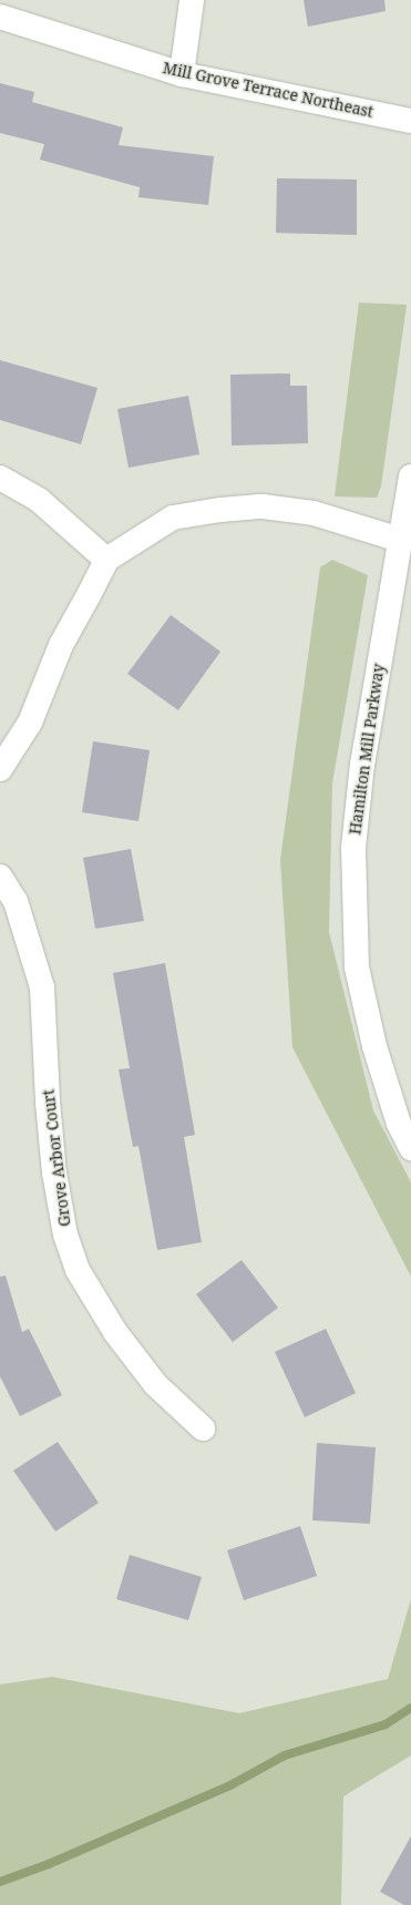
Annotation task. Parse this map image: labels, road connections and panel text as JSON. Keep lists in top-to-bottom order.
{
  "streets": {
    "street": ["Mill Grove Terrace Northeast", "Hamilton Mill Parkway", "Grove Arbor Court"]
  }
}
